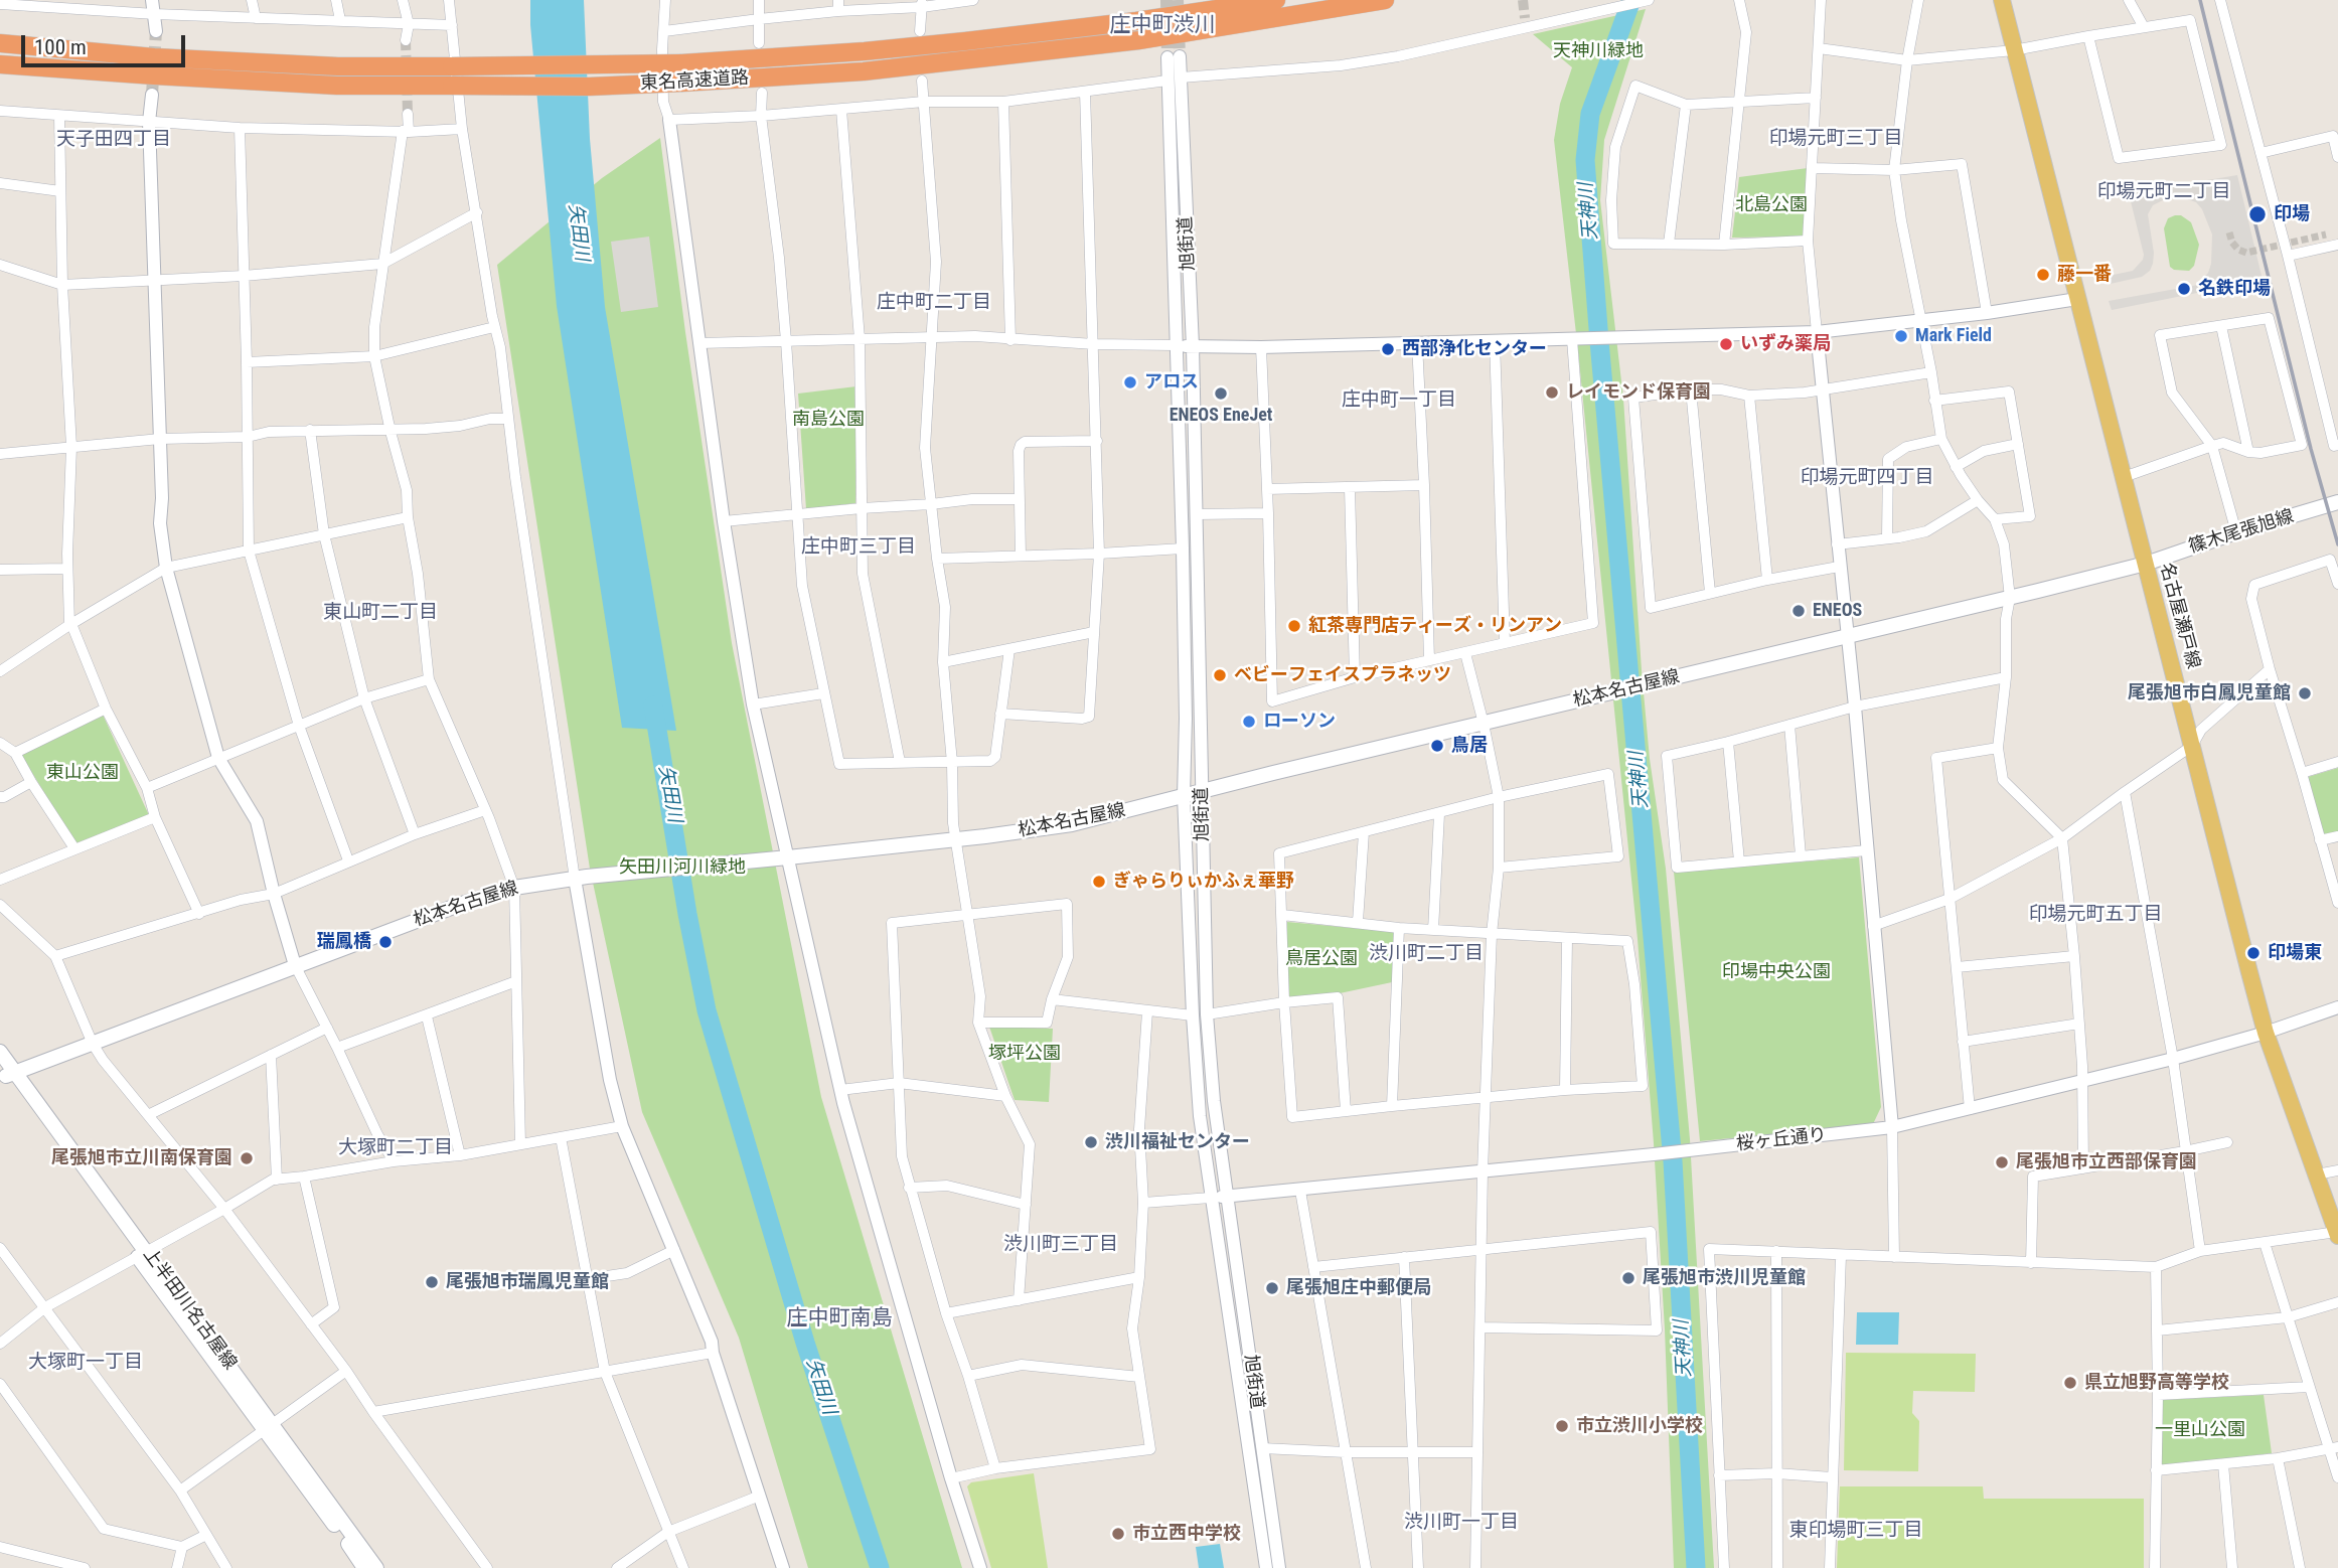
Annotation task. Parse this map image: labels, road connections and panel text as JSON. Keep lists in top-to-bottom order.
{
  "streets": {
    "highway": ["東名高速道路"],
    "main road": [
      "篠木尾張旭線",
      "名古屋瀬戸線",
      "松本名古屋線",
      "上半田川名古屋線"
    ],
    "street": ["旭街道", "桜ヶ丘通り"]
  },
  "crossings": [
    ["旭街道", "松本名古屋線"],
    ["旭街道", "桜ヶ丘通り"],
    ["篠木尾張旭線", "名古屋瀬戸線"],
    ["篠木尾張旭線", "松本名古屋線"],
    ["名古屋瀬戸線", "松本名古屋線"],
    ["名古屋瀬戸線", "桜ヶ丘通り"],
    ["松本名古屋線", "上半田川名古屋線"]
  ],
  "districts": [
    "庄中町渋川",
    "印場元町三丁目",
    "天子田四丁目",
    "印場元町二丁目",
    "庄中町二丁目",
    "庄中町一丁目",
    "印場元町四丁目",
    "庄中町三丁目",
    "東山町二丁目",
    "印場元町五丁目",
    "渋川町二丁目",
    "大塚町二丁目",
    "渋川町三丁目",
    "庄中町南島",
    "大塚町一丁目",
    "渋川町一丁目",
    "東印場町三丁目"
  ],
  "water": ["天神川", "矢田川"],
  "parks": [
    "天神川緑地",
    "北島公園",
    "南島公園",
    "東山公園",
    "矢田川河川緑地",
    "鳥居公園",
    "印場中央公園",
    "塚坪公園",
    "一里山公園"
  ],
  "places": [
    "印場",
    "藤一番",
    "名鉄印場",
    "Mark Field",
    "いずみ薬局",
    "西部浄化センター",
    "アロス",
    "レイモンド保育園",
    "ENEOS EneJet",
    "ENEOS",
    "紅茶専門店ティーズ・リンアン",
    "ベビーフェイスプラネッツ",
    "尾張旭市白鳳児童館",
    "ローソン",
    "鳥居",
    "ぎゃらりぃかふぇ華野",
    "瑞鳳橋",
    "印場東",
    "渋川福祉センター",
    "尾張旭市立川南保育園",
    "尾張旭市立西部保育園",
    "尾張旭市渋川児童館",
    "尾張旭市瑞鳳児童館",
    "尾張旭庄中郵便局",
    "県立旭野高等学校",
    "市立渋川小学校",
    "市立西中学校"
  ],
  "scale_bar": "100 m"
}
